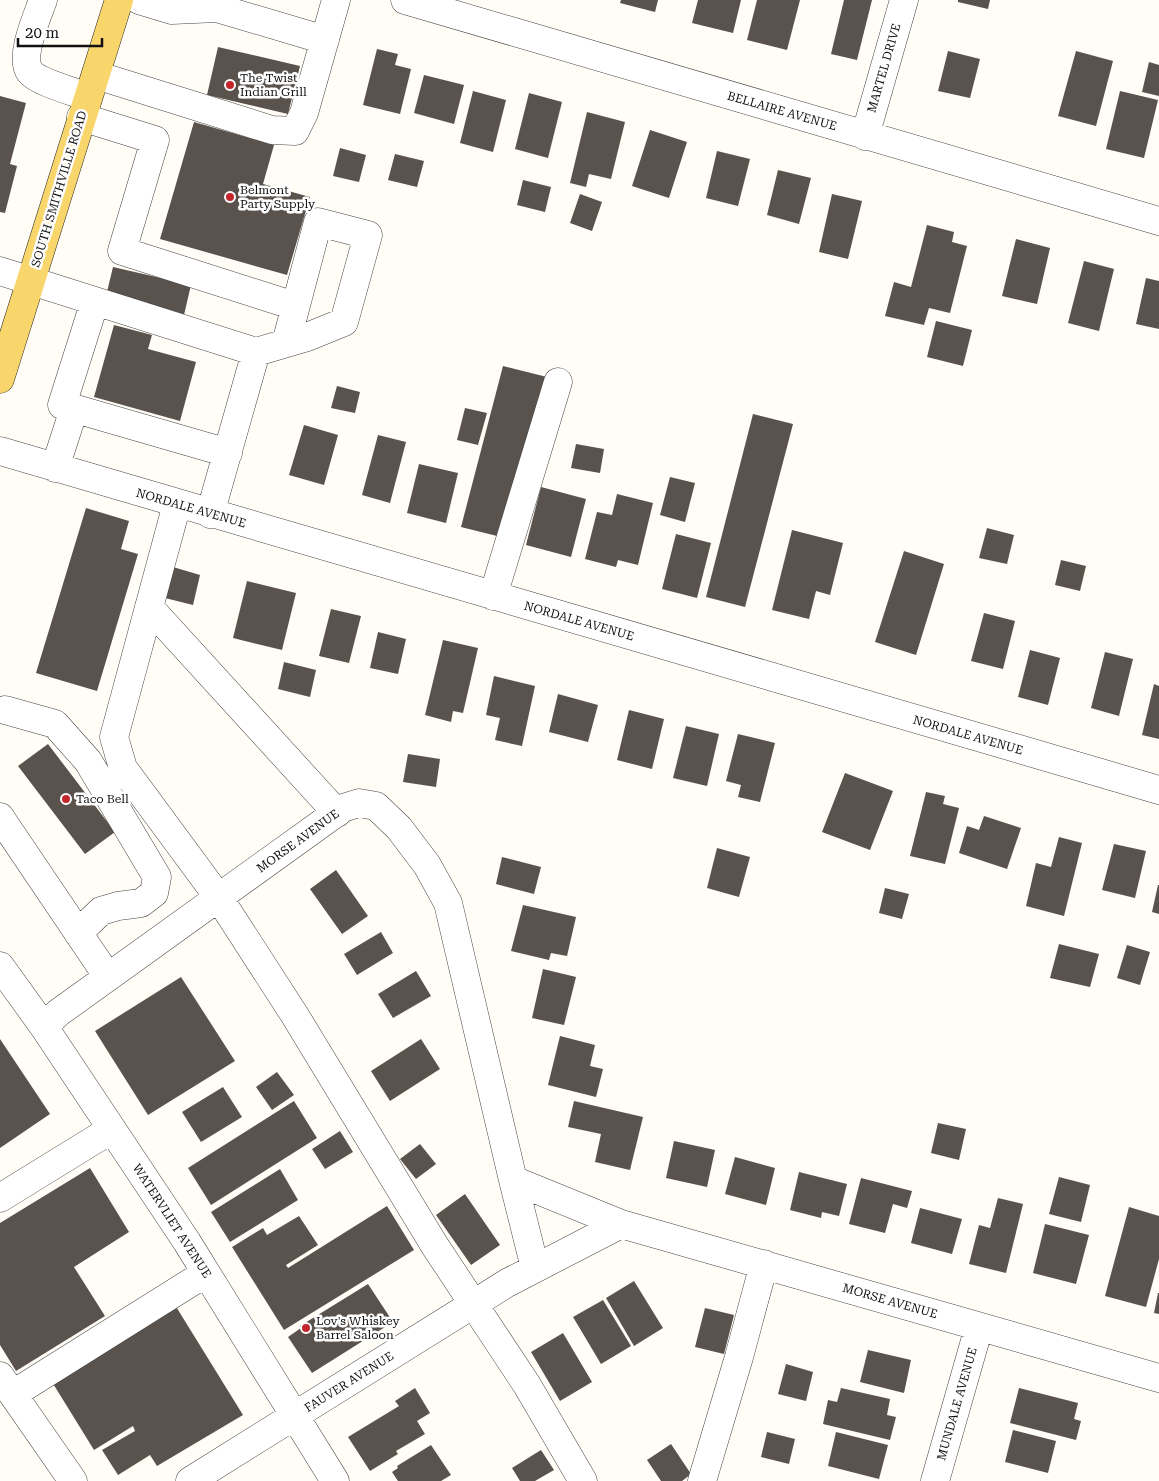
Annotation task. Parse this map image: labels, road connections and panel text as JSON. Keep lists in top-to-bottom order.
{
  "streets": {
    "main road": ["SOUTH SMITHVILLE ROAD"],
    "street": [
      "MARTEL DRIVE",
      "BELLAIRE AVENUE",
      "NORDALE AVENUE",
      "MORSE AVENUE",
      "WATERVLIET AVENUE",
      "FAUVER AVENUE",
      "MUNDALE AVENUE"
    ]
  },
  "crossings": [
    ["MARTEL DRIVE", "BELLAIRE AVENUE"],
    ["MORSE AVENUE", "WATERVLIET AVENUE"],
    ["MORSE AVENUE", "FAUVER AVENUE"],
    ["MORSE AVENUE", "MUNDALE AVENUE"],
    ["WATERVLIET AVENUE", "FAUVER AVENUE"]
  ],
  "places": [
    "The Twist Indian Grill",
    "Belmont Party Supply",
    "Taco Bell",
    "Lov's Whiskey Barrel Saloon"
  ],
  "scale_bar": "20 m"
}
